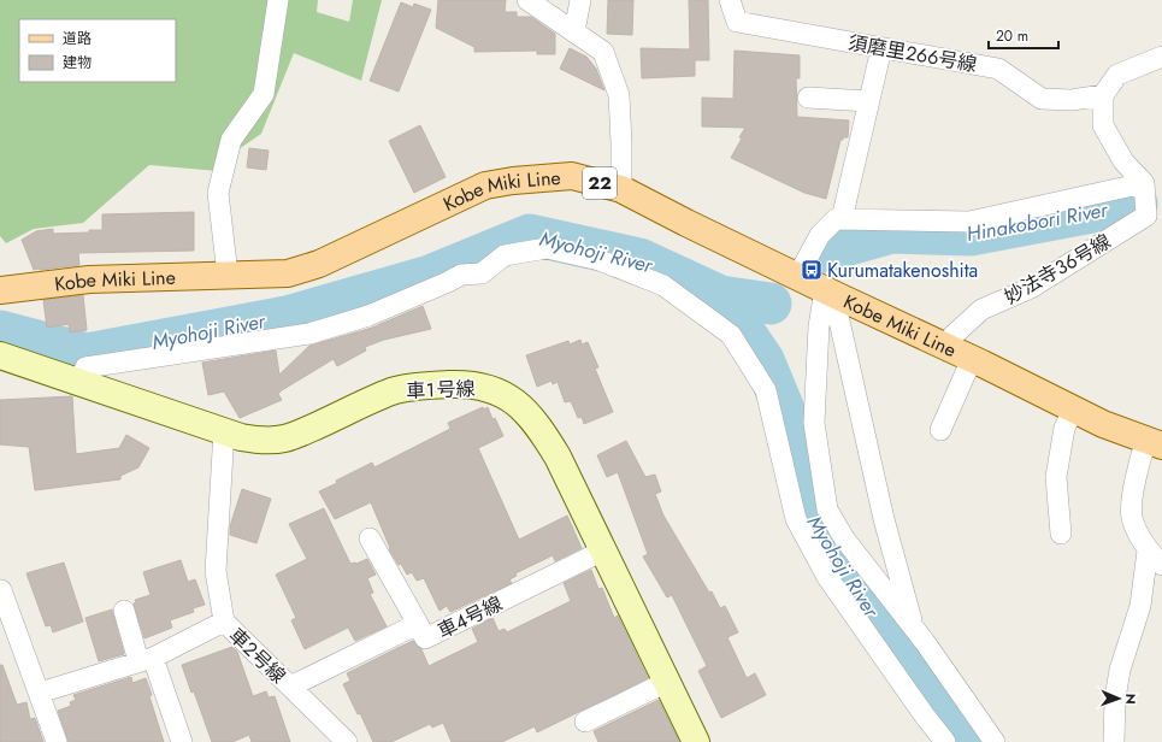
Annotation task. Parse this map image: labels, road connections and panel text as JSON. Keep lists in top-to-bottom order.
{
  "streets": {
    "main road": ["22", "Kobe Miki Line"],
    "street": [
      "須磨里２６６号線",
      "妙法寺３６号線",
      "車１号線",
      "車４号線",
      "車２号線"
    ]
  },
  "crossings": [
    ["Kobe Miki Line", "妙法寺３６号線"],
    ["車１号線", "車４号線"],
    ["車１号線", "車２号線"],
    ["車４号線", "車２号線"]
  ],
  "water": ["Hinakobori River", "Myohoji River"],
  "places": {
    "bus stop": ["Kurumatakenoshita"]
  },
  "legend": ["道路", "建物"],
  "scale_bar": "20 m",
  "north": "right"
}
